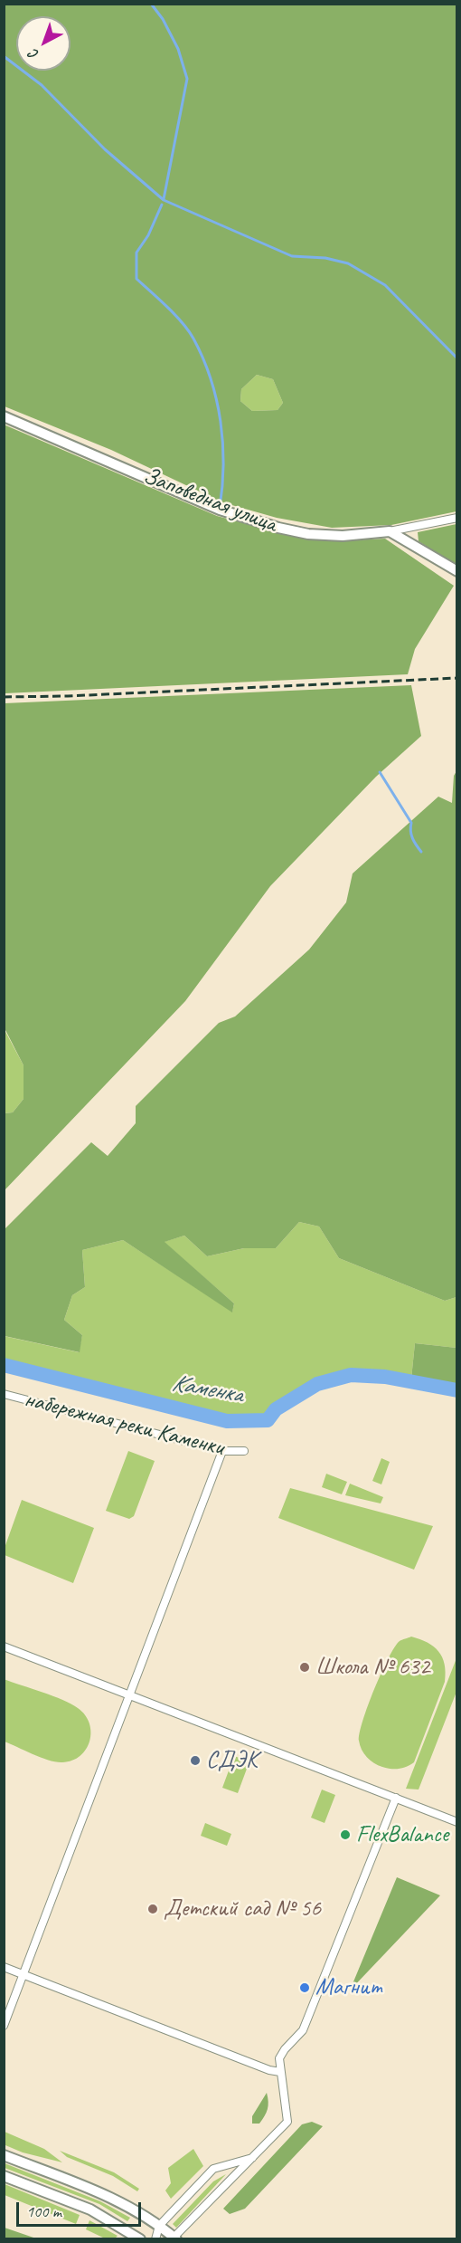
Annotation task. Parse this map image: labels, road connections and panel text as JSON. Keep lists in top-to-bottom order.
{
  "streets": {
    "street": ["Заповедная улица", "набережная реки Каменки"]
  },
  "water": ["Каменка"],
  "places": [
    "Школа № 632",
    "СДЭК",
    "FlexBalance",
    "Детский сад № 56",
    "Магнит"
  ],
  "scale_bar": "100 m",
  "north": "bottom left"
}
